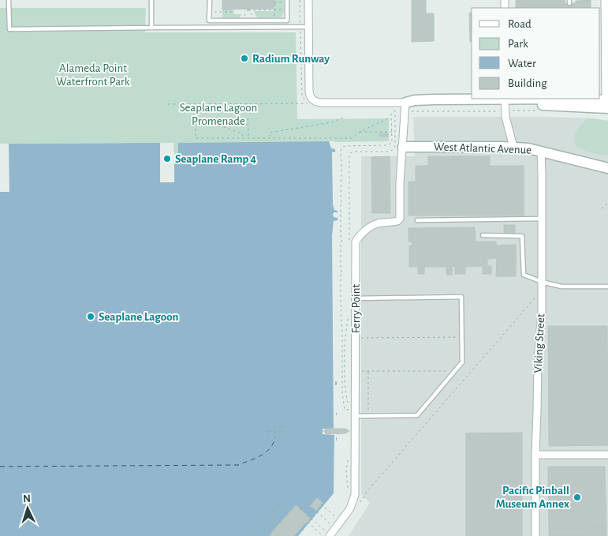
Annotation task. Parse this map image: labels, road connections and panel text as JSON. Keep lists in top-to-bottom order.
{
  "streets": {
    "street": ["West Atlantic Avenue", "Ferry Point", "Viking Street"]
  },
  "crossings": [
    ["West Atlantic Avenue", "Ferry Point"],
    ["West Atlantic Avenue", "Viking Street"]
  ],
  "parks": ["Alameda Point Waterfront Park", "Seaplane Lagoon Promenade"],
  "places": [
    "Radium Runway",
    "Seaplane Ramp 4",
    "Seaplane Lagoon",
    "Pacific Pinball Museum Annex"
  ],
  "legend": [
    "Road",
    "Park",
    "Water",
    "Building"
  ],
  "north": "top"
}
